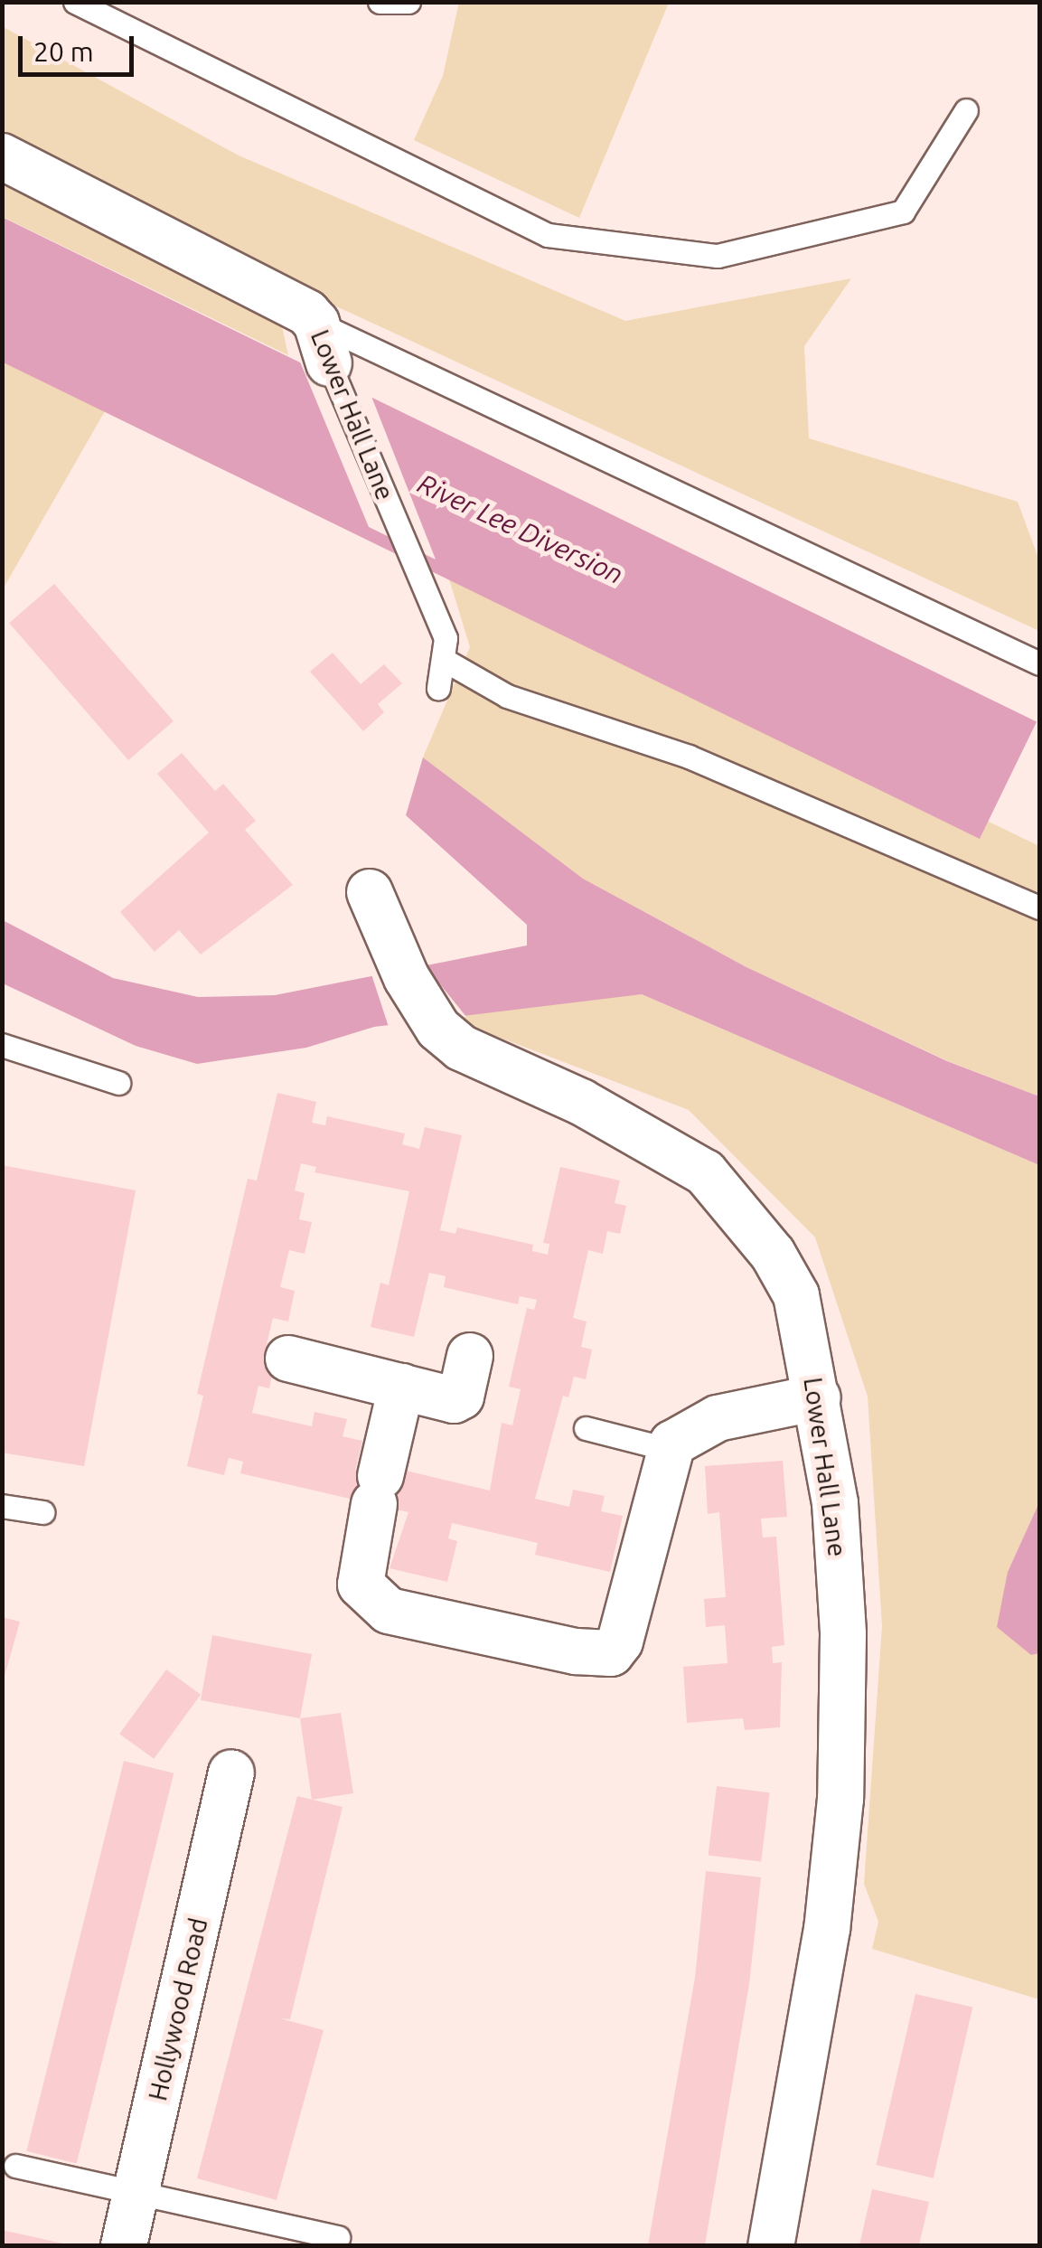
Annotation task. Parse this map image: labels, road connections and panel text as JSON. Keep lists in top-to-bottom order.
{
  "streets": {
    "street": ["Lower Hall Lane", "Hollywood Road"]
  },
  "water": ["River Lee Diversion"],
  "scale_bar": "20 m"
}
